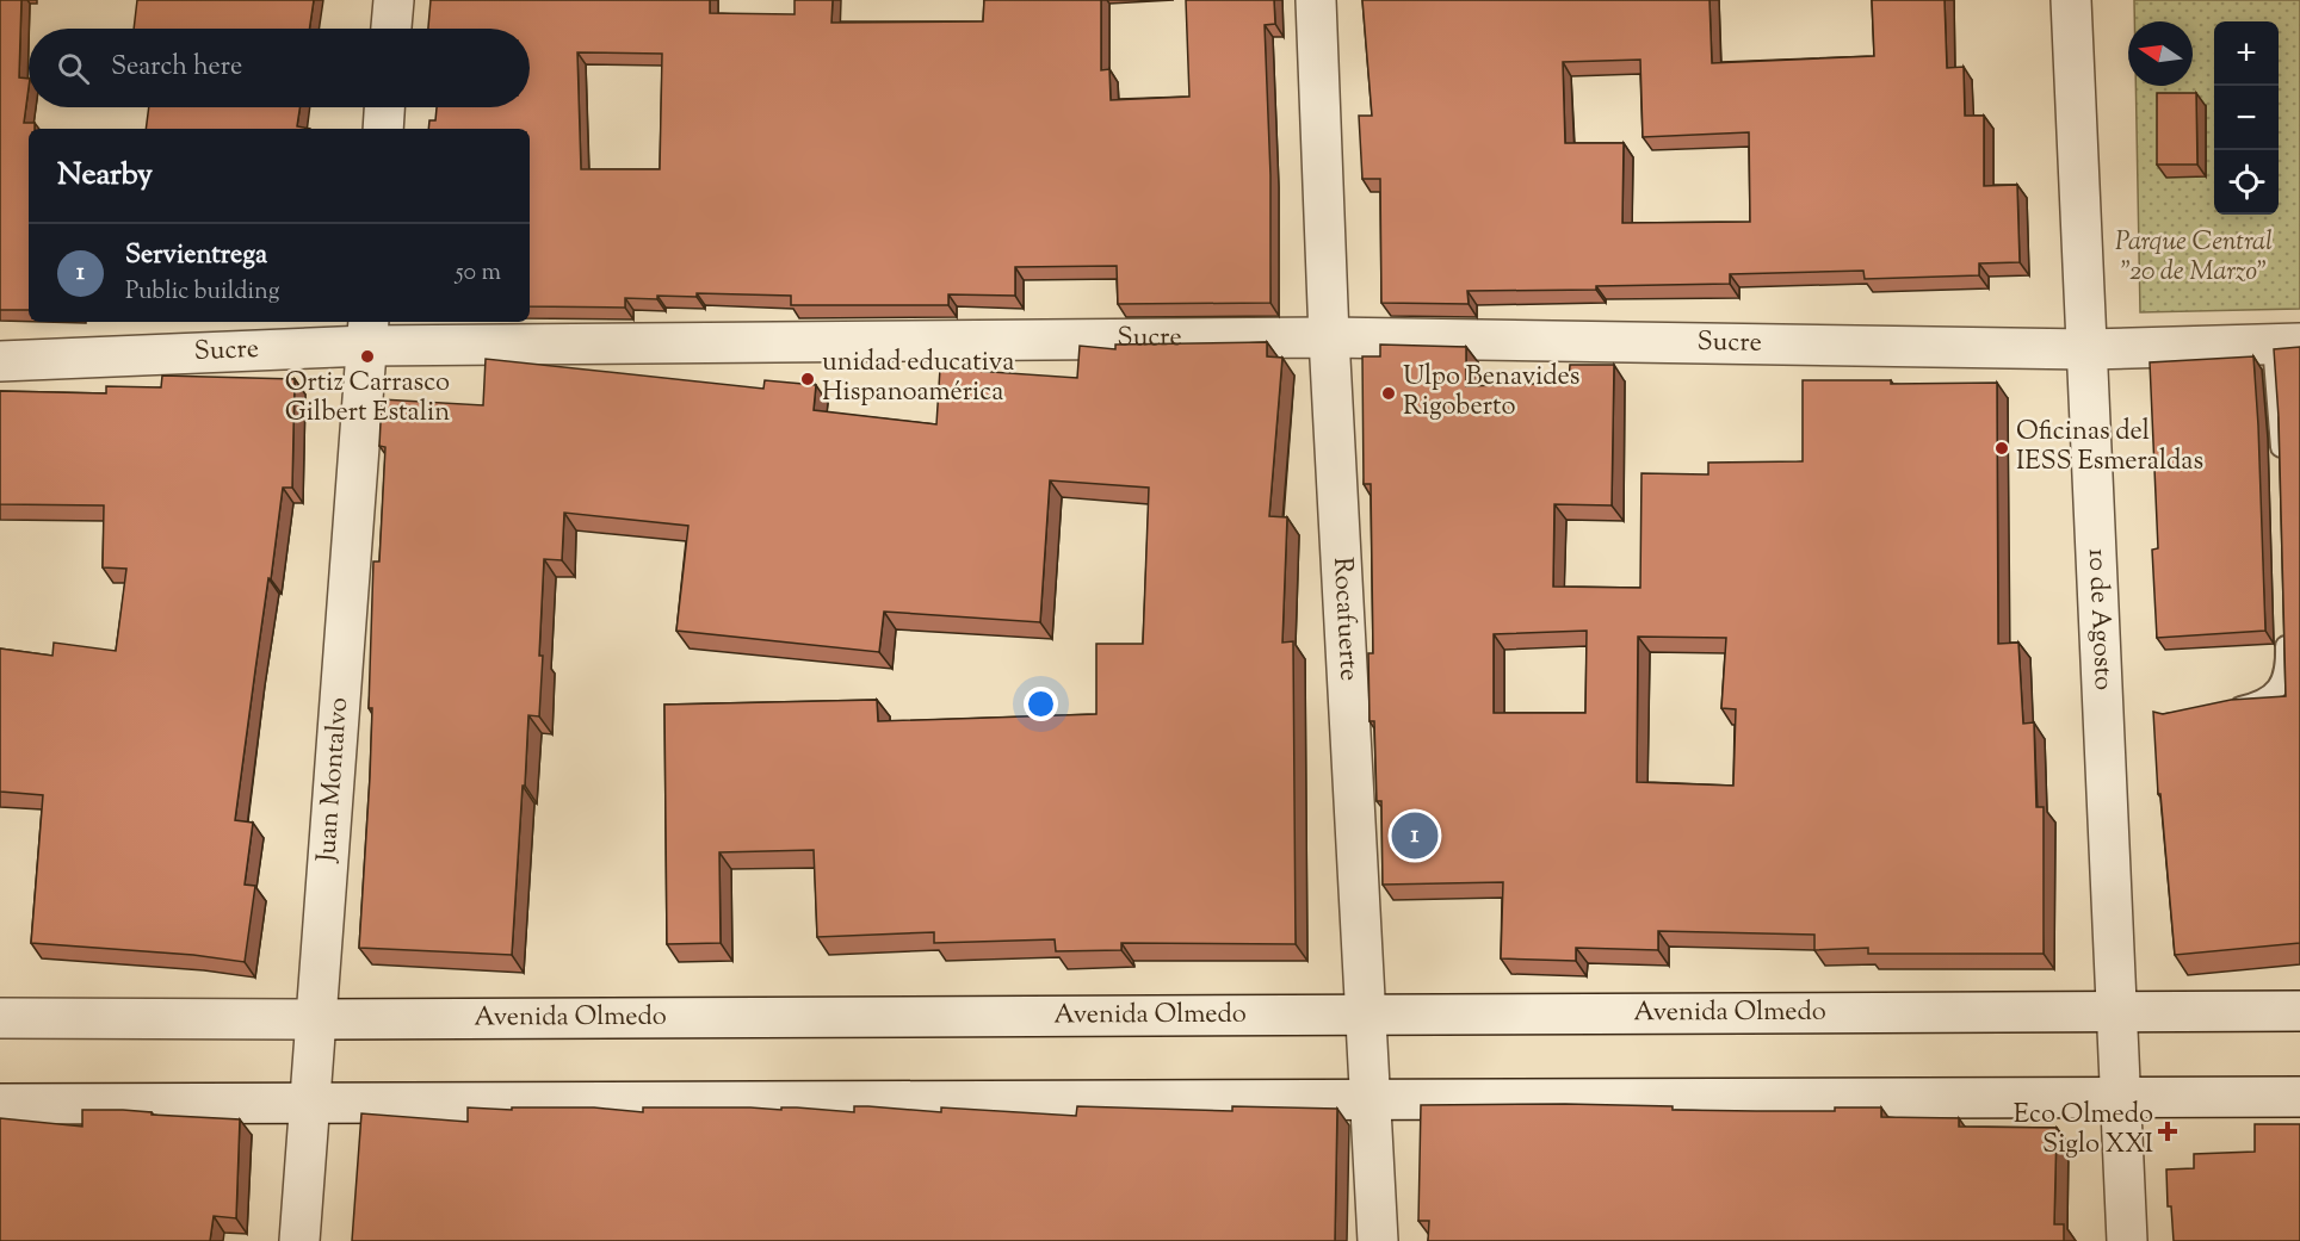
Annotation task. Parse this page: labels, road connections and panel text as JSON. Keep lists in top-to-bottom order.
{
  "streets": {
    "street": [
      "Sucre",
      "10 de Agosto",
      "Rocafuerte",
      "Juan Montalvo",
      "Avenida Olmedo"
    ]
  },
  "crossings": [
    ["Sucre", "10 de Agosto"],
    ["Sucre", "Rocafuerte"],
    ["Sucre", "Juan Montalvo"],
    ["10 de Agosto", "Avenida Olmedo"],
    ["Rocafuerte", "Avenida Olmedo"],
    ["Juan Montalvo", "Avenida Olmedo"]
  ],
  "parks": ["Parque Central \"20 de Marzo\""],
  "places": {
    "other": [
      "Ortiz Carrasco Gilbert Estalin",
      "unidad educativa Hispanoamérica",
      "Ulpo Benavides Rigoberto",
      "Oficinas del IESS Esmeraldas"
    ],
    "health": ["Eco Olmedo Siglo XXI"]
  },
  "north": "left",
  "page": {
    "map_buttons": ["+", "−"],
    "search": "Search here",
    "heading": "Nearby",
    "list": [
      {
        "mark": "1",
        "name": "Servientrega",
        "note": "Public building",
        "value": "50 m"
      }
    ],
    "pins": "1"
  }
}
